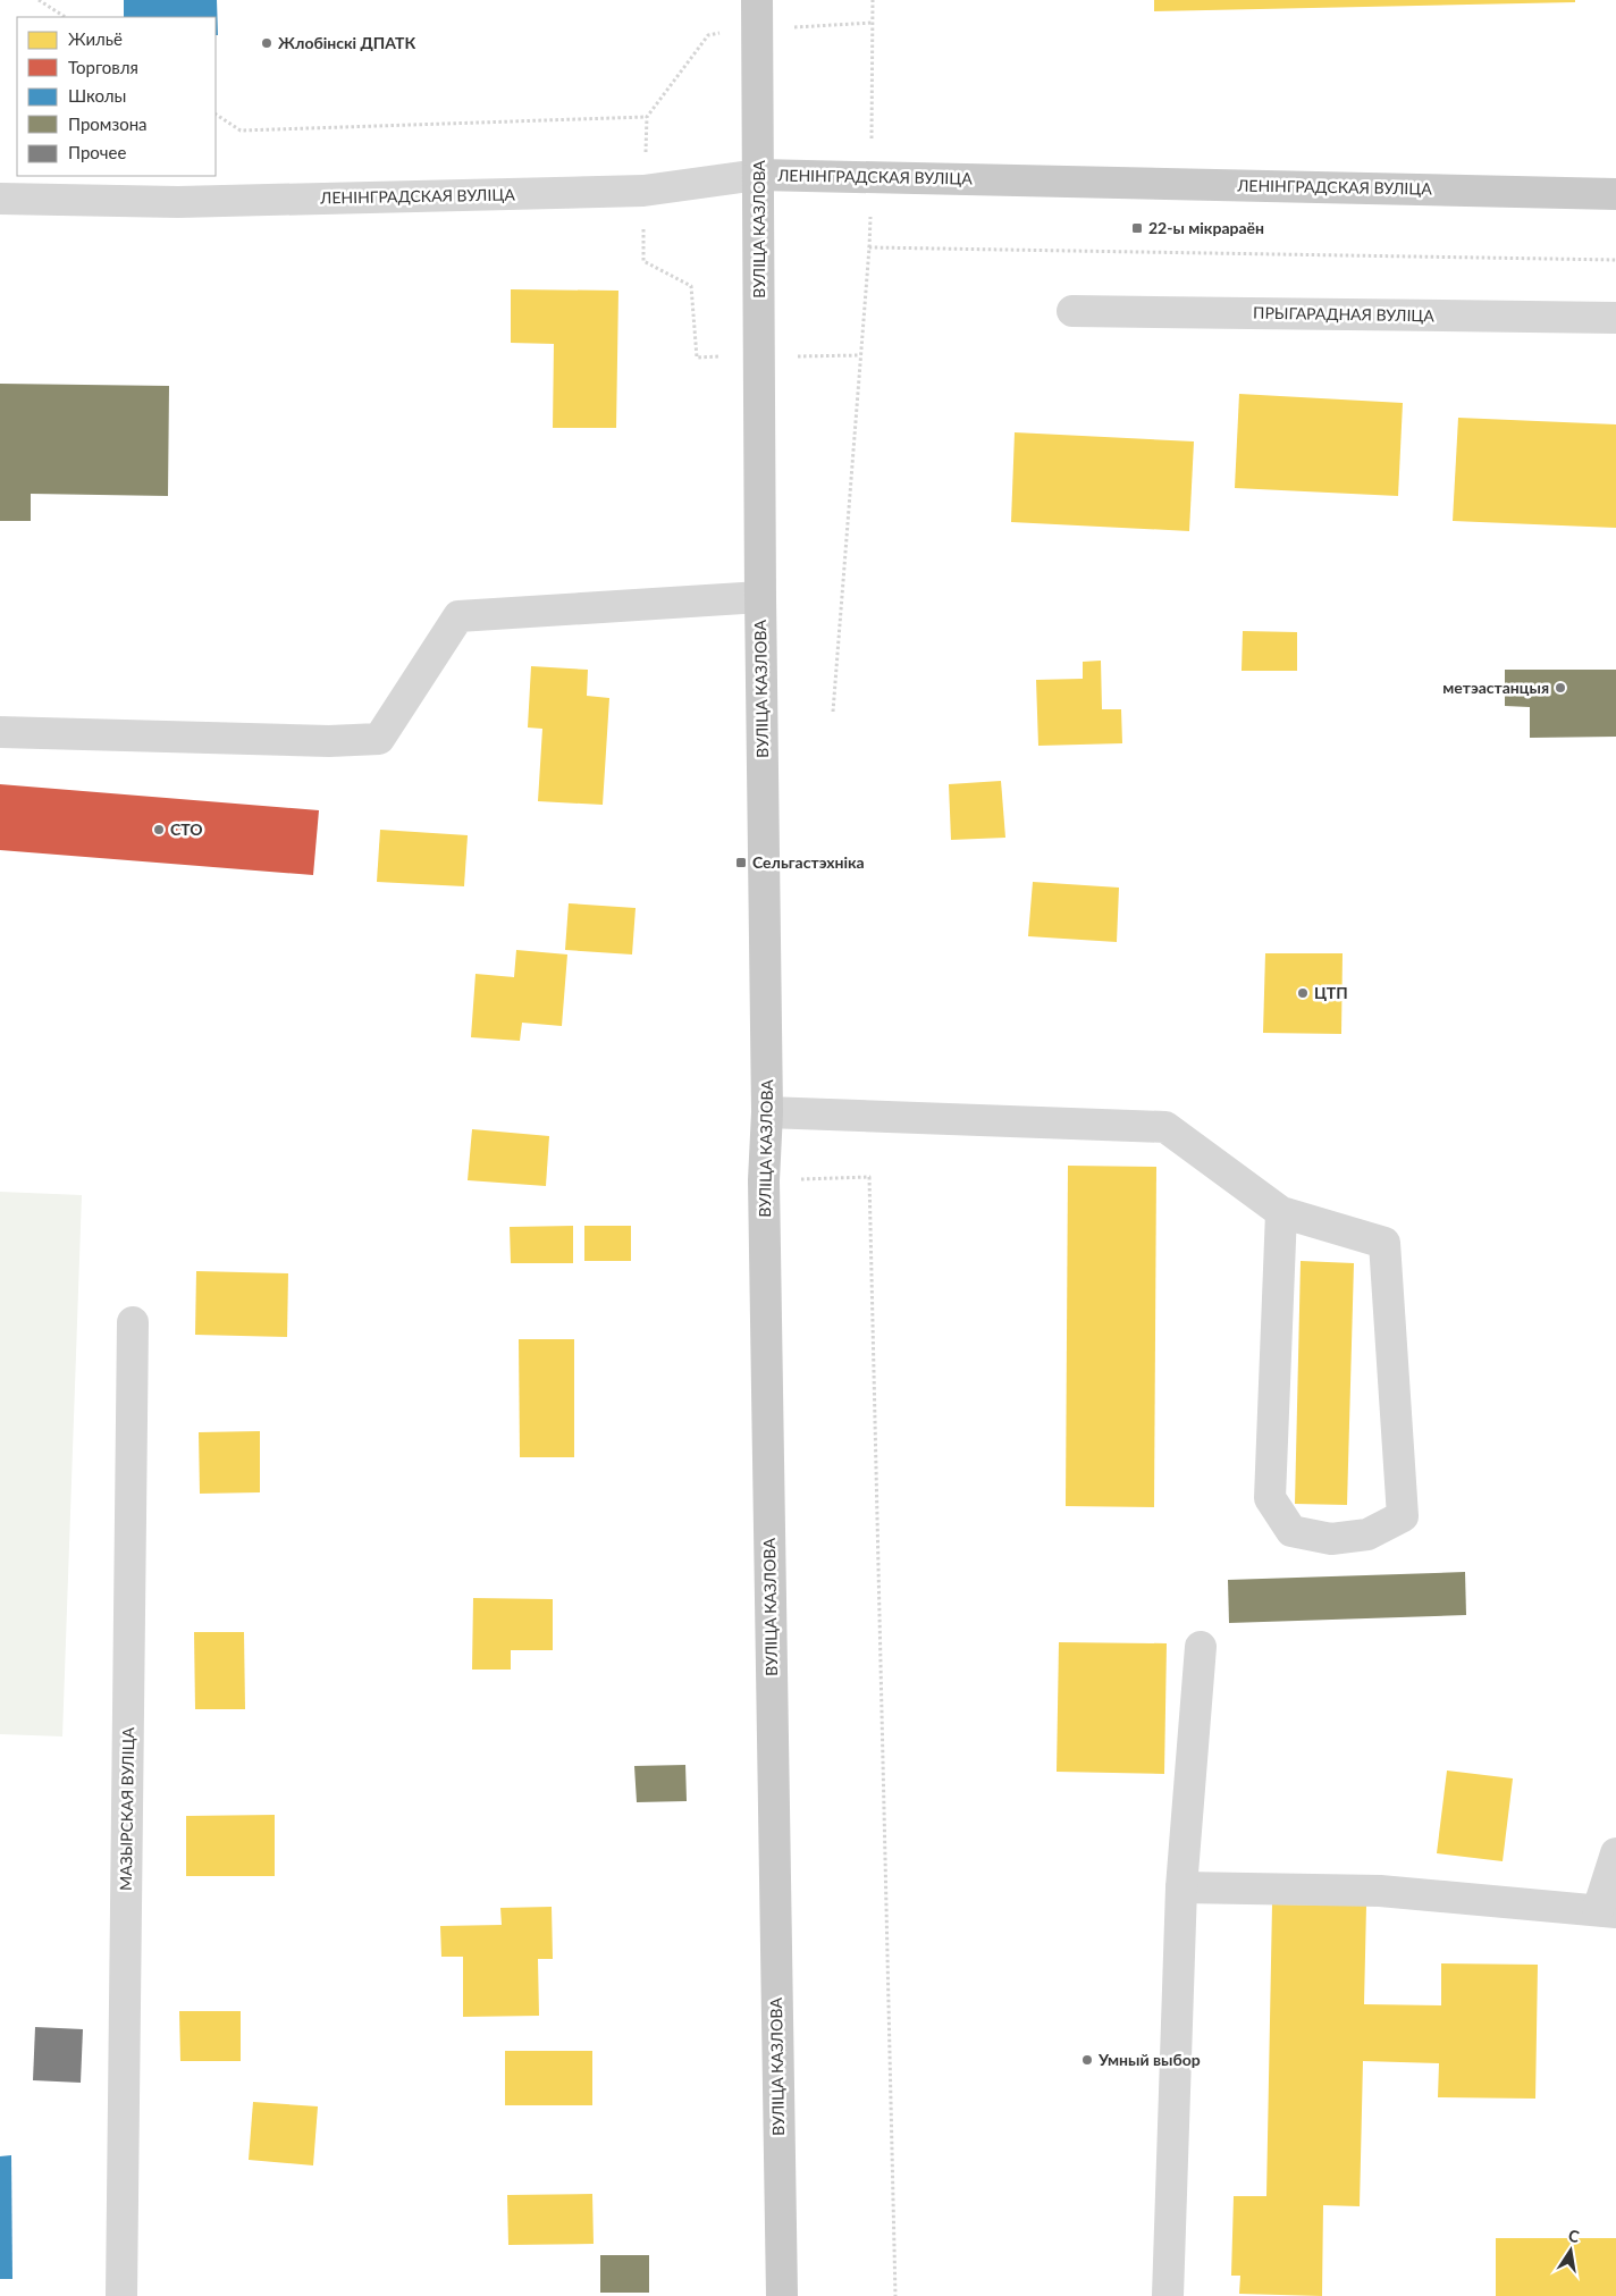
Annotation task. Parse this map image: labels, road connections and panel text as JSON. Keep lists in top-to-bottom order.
{
  "streets": {
    "main road": ["ЛЕНІНГРАДСКАЯ ВУЛІЦА", "ВУЛІЦА КАЗЛОВА"],
    "street": ["ПРЫГАРАДНАЯ ВУЛІЦА", "МАЗЫРСКАЯ ВУЛІЦА"]
  },
  "crossings": [
    ["ЛЕНІНГРАДСКАЯ ВУЛІЦА", "ВУЛІЦА КАЗЛОВА"]
  ],
  "places": {
    "other": [
      "Жлобінскі ДПАТК",
      "метэастанцыя",
      "СТО",
      "ЦТП",
      "Умный выбор"
    ],
    "transit": ["22-ы мікрараён", "Сельгастэхніка"]
  },
  "legend": [
    "Жильё",
    "Торговля",
    "Школы",
    "Промзона",
    "Прочее"
  ],
  "north": "top"
}
